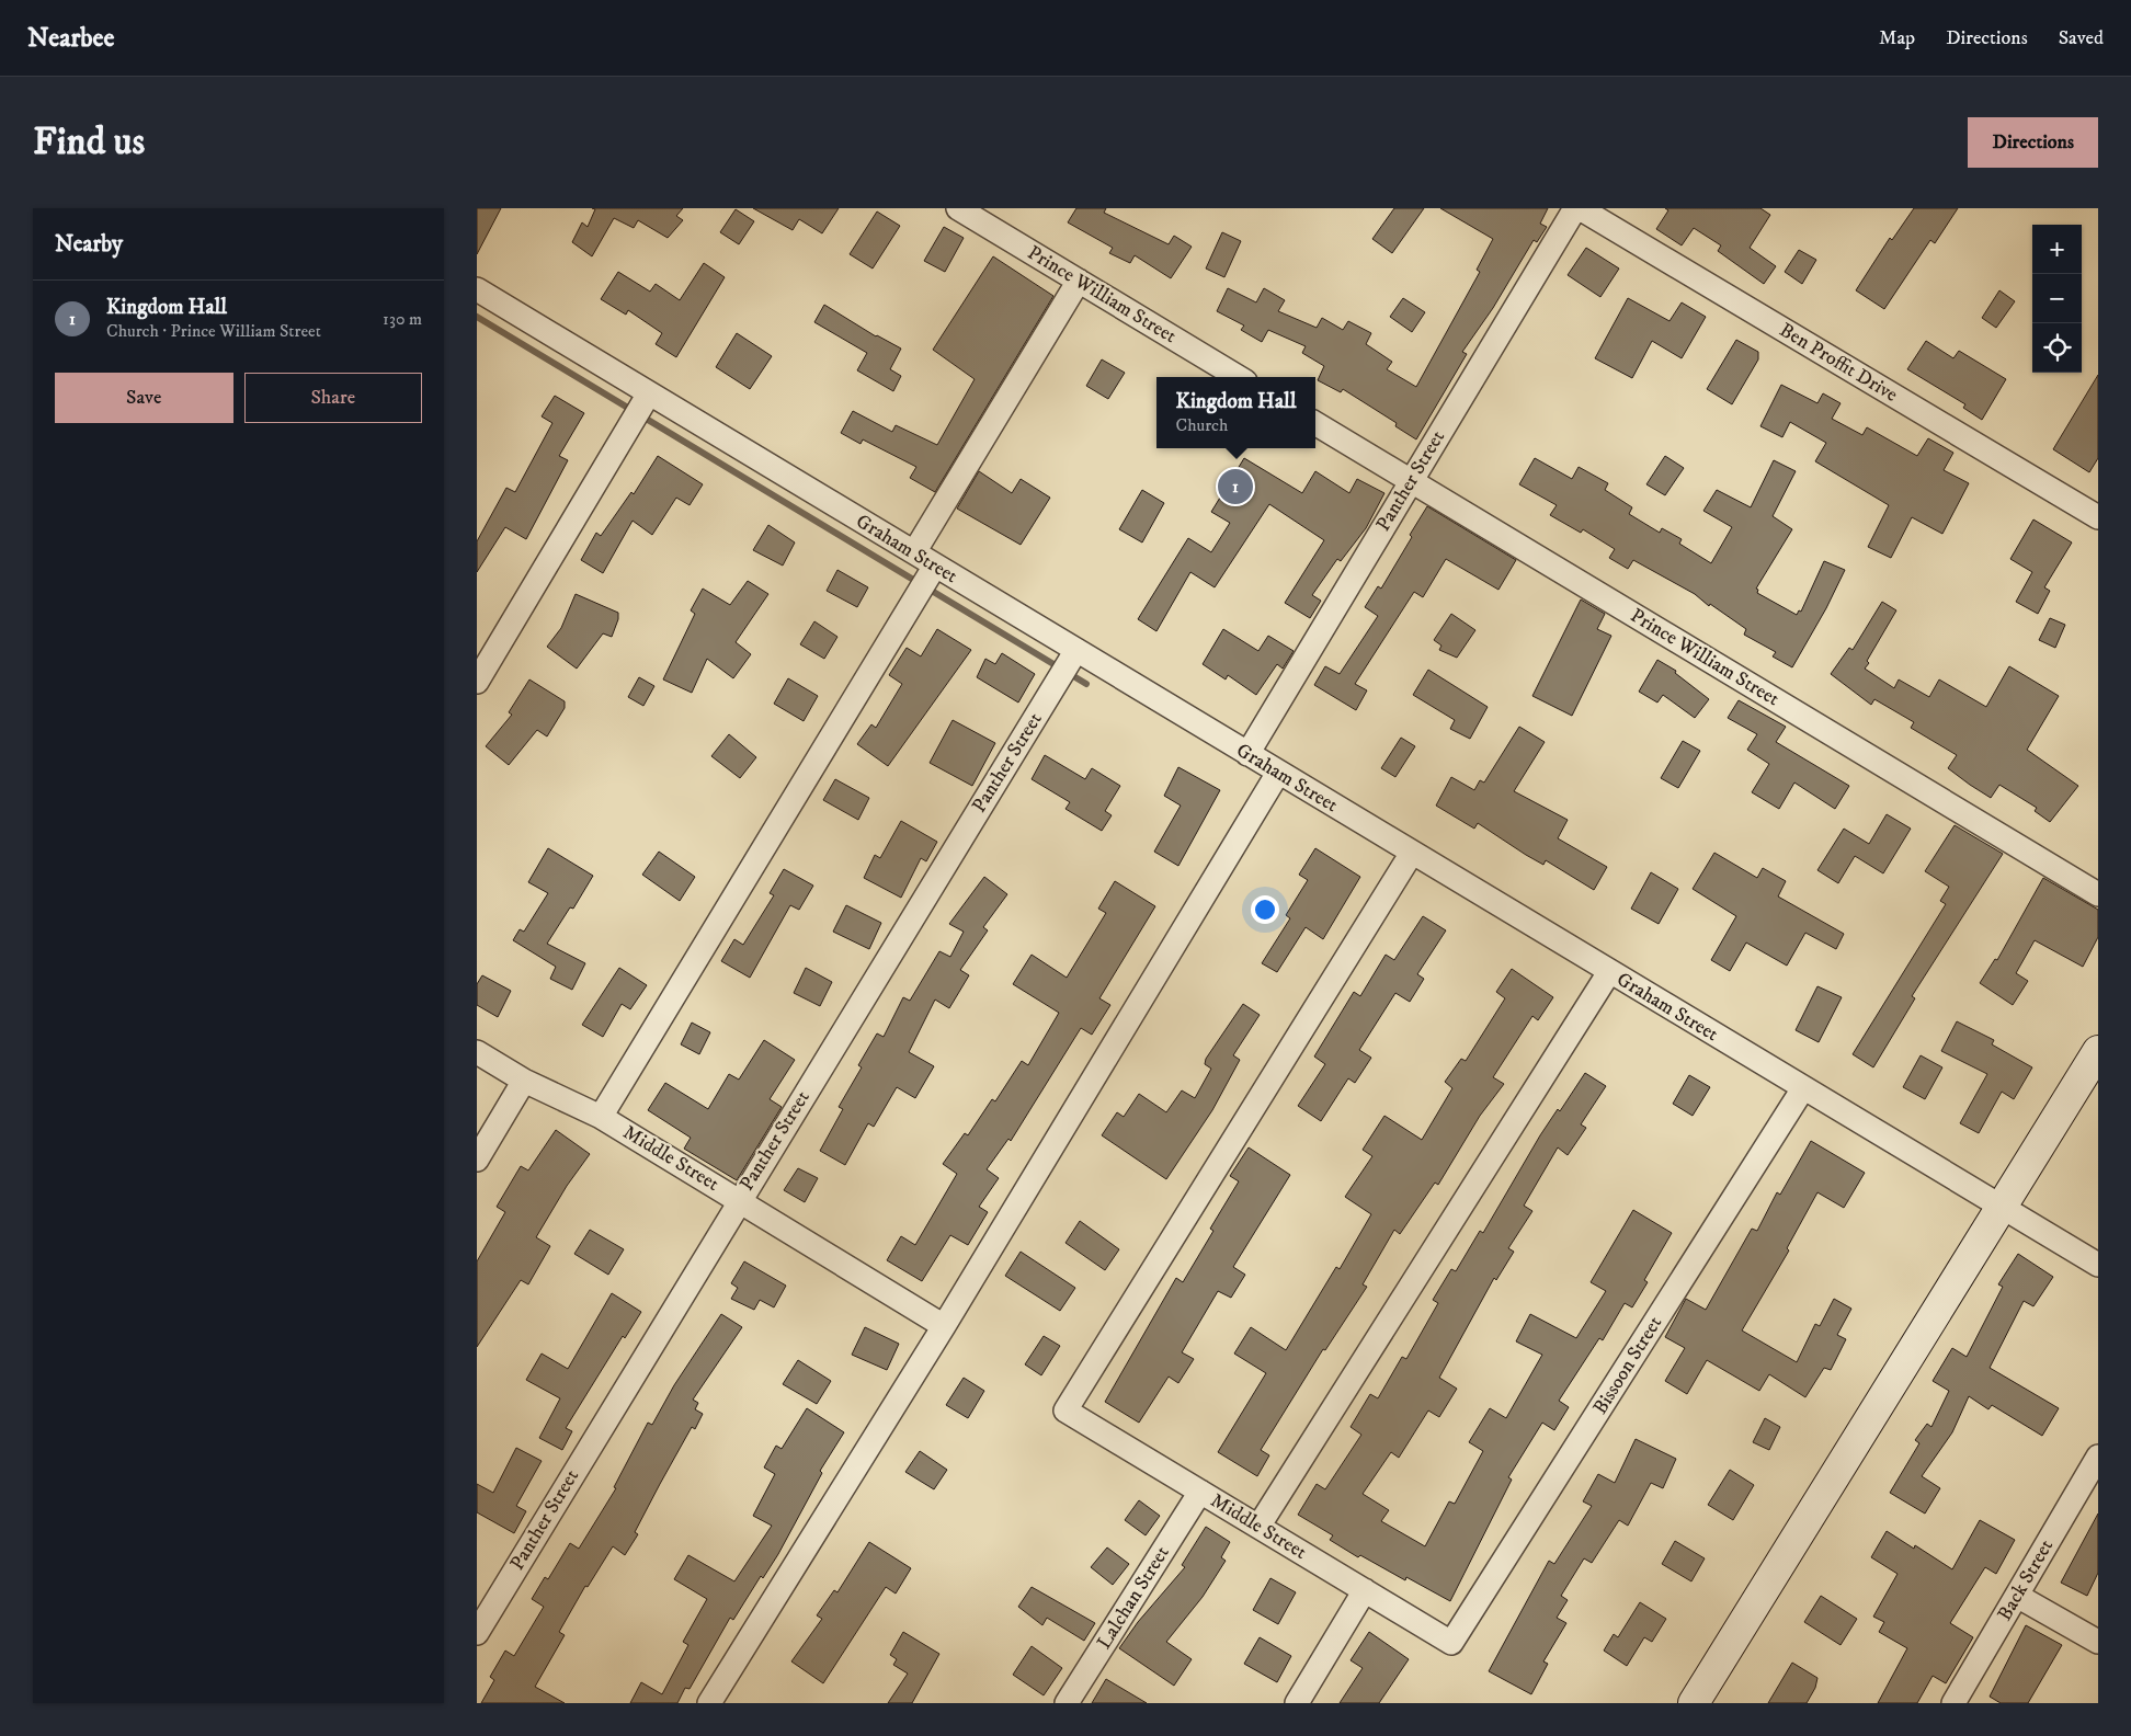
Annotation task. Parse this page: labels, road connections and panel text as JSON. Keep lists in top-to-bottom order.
{
  "streets": {
    "street": [
      "Prince William Street",
      "Ben Proffit Drive",
      "Panther Street",
      "Graham Street",
      "Middle Street",
      "Bissoon Street",
      "Back Street",
      "Lalchan Street"
    ]
  },
  "crossings": [
    ["Prince William Street", "Panther Street"],
    ["Ben Proffit Drive", "Panther Street"],
    ["Panther Street", "Graham Street"],
    ["Panther Street", "Middle Street"],
    ["Graham Street", "Middle Street"],
    ["Graham Street", "Bissoon Street"],
    ["Middle Street", "Bissoon Street"],
    ["Middle Street", "Lalchan Street"]
  ],
  "page": {
    "header": "Nearbee",
    "nav": ["Map", "Directions", "Saved"],
    "buttons": [
      "Directions",
      ["Save", "Share"]
    ],
    "title": "Find us",
    "heading": "Nearby",
    "map_buttons": ["+", "−"],
    "list": [
      {
        "mark": "1",
        "name": "Kingdom Hall",
        "note": "Church · Prince William Street",
        "value": "130 m"
      }
    ],
    "popup": ["Kingdom Hall", "Church"],
    "pins": "1"
  }
}
